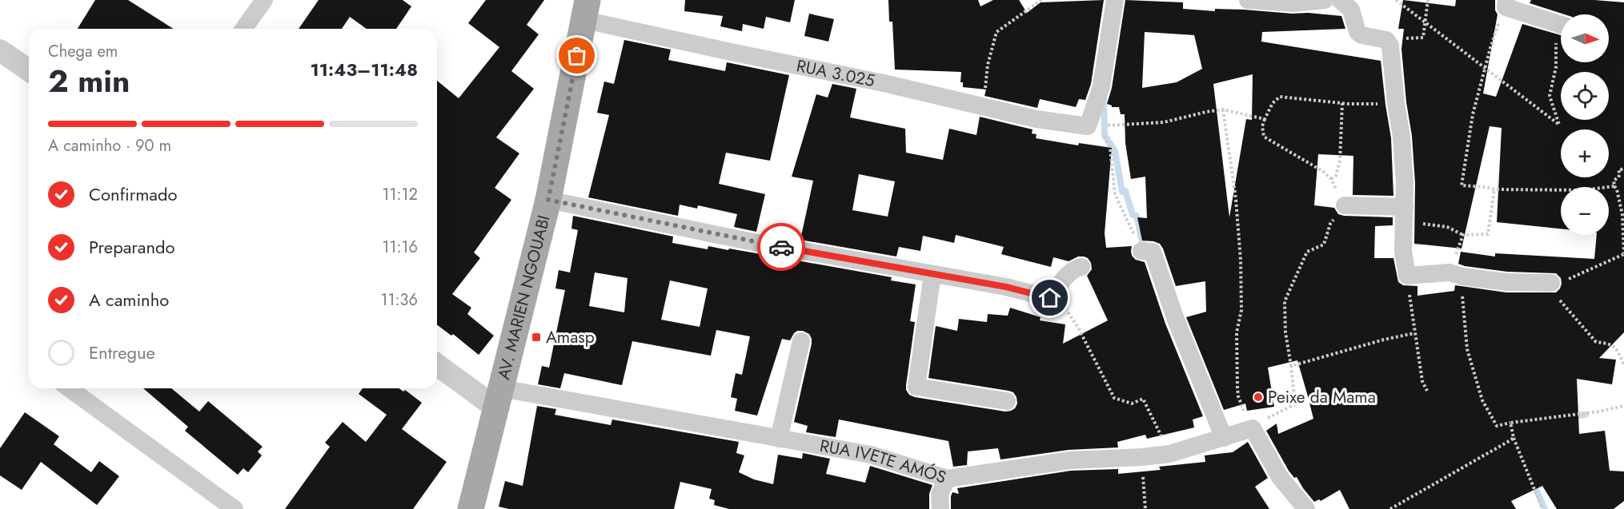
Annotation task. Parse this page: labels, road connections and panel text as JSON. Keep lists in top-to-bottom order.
{
  "streets": {
    "main road": ["AV. MARIEN NGOUABI"],
    "street": ["RUA 3.025", "RUA IVETE AMÓS"]
  },
  "crossings": [
    ["RUA 3.025", "AV. MARIEN NGOUABI"],
    ["AV. MARIEN NGOUABI", "RUA IVETE AMÓS"]
  ],
  "places": {
    "transit": ["Amasp"],
    "other": ["Peixe da Mama"]
  },
  "north": "right",
  "page": {
    "map_buttons": ["+", "−"],
    "heading": ["2 min", "Chega em", "11:43–11:48"],
    "bar": "A caminho · 90 m",
    "list": [
      ["Confirmado", "11:12"],
      ["Preparando", "11:16"],
      ["A caminho", "11:36"],
      "Entregue"
    ]
  }
}
